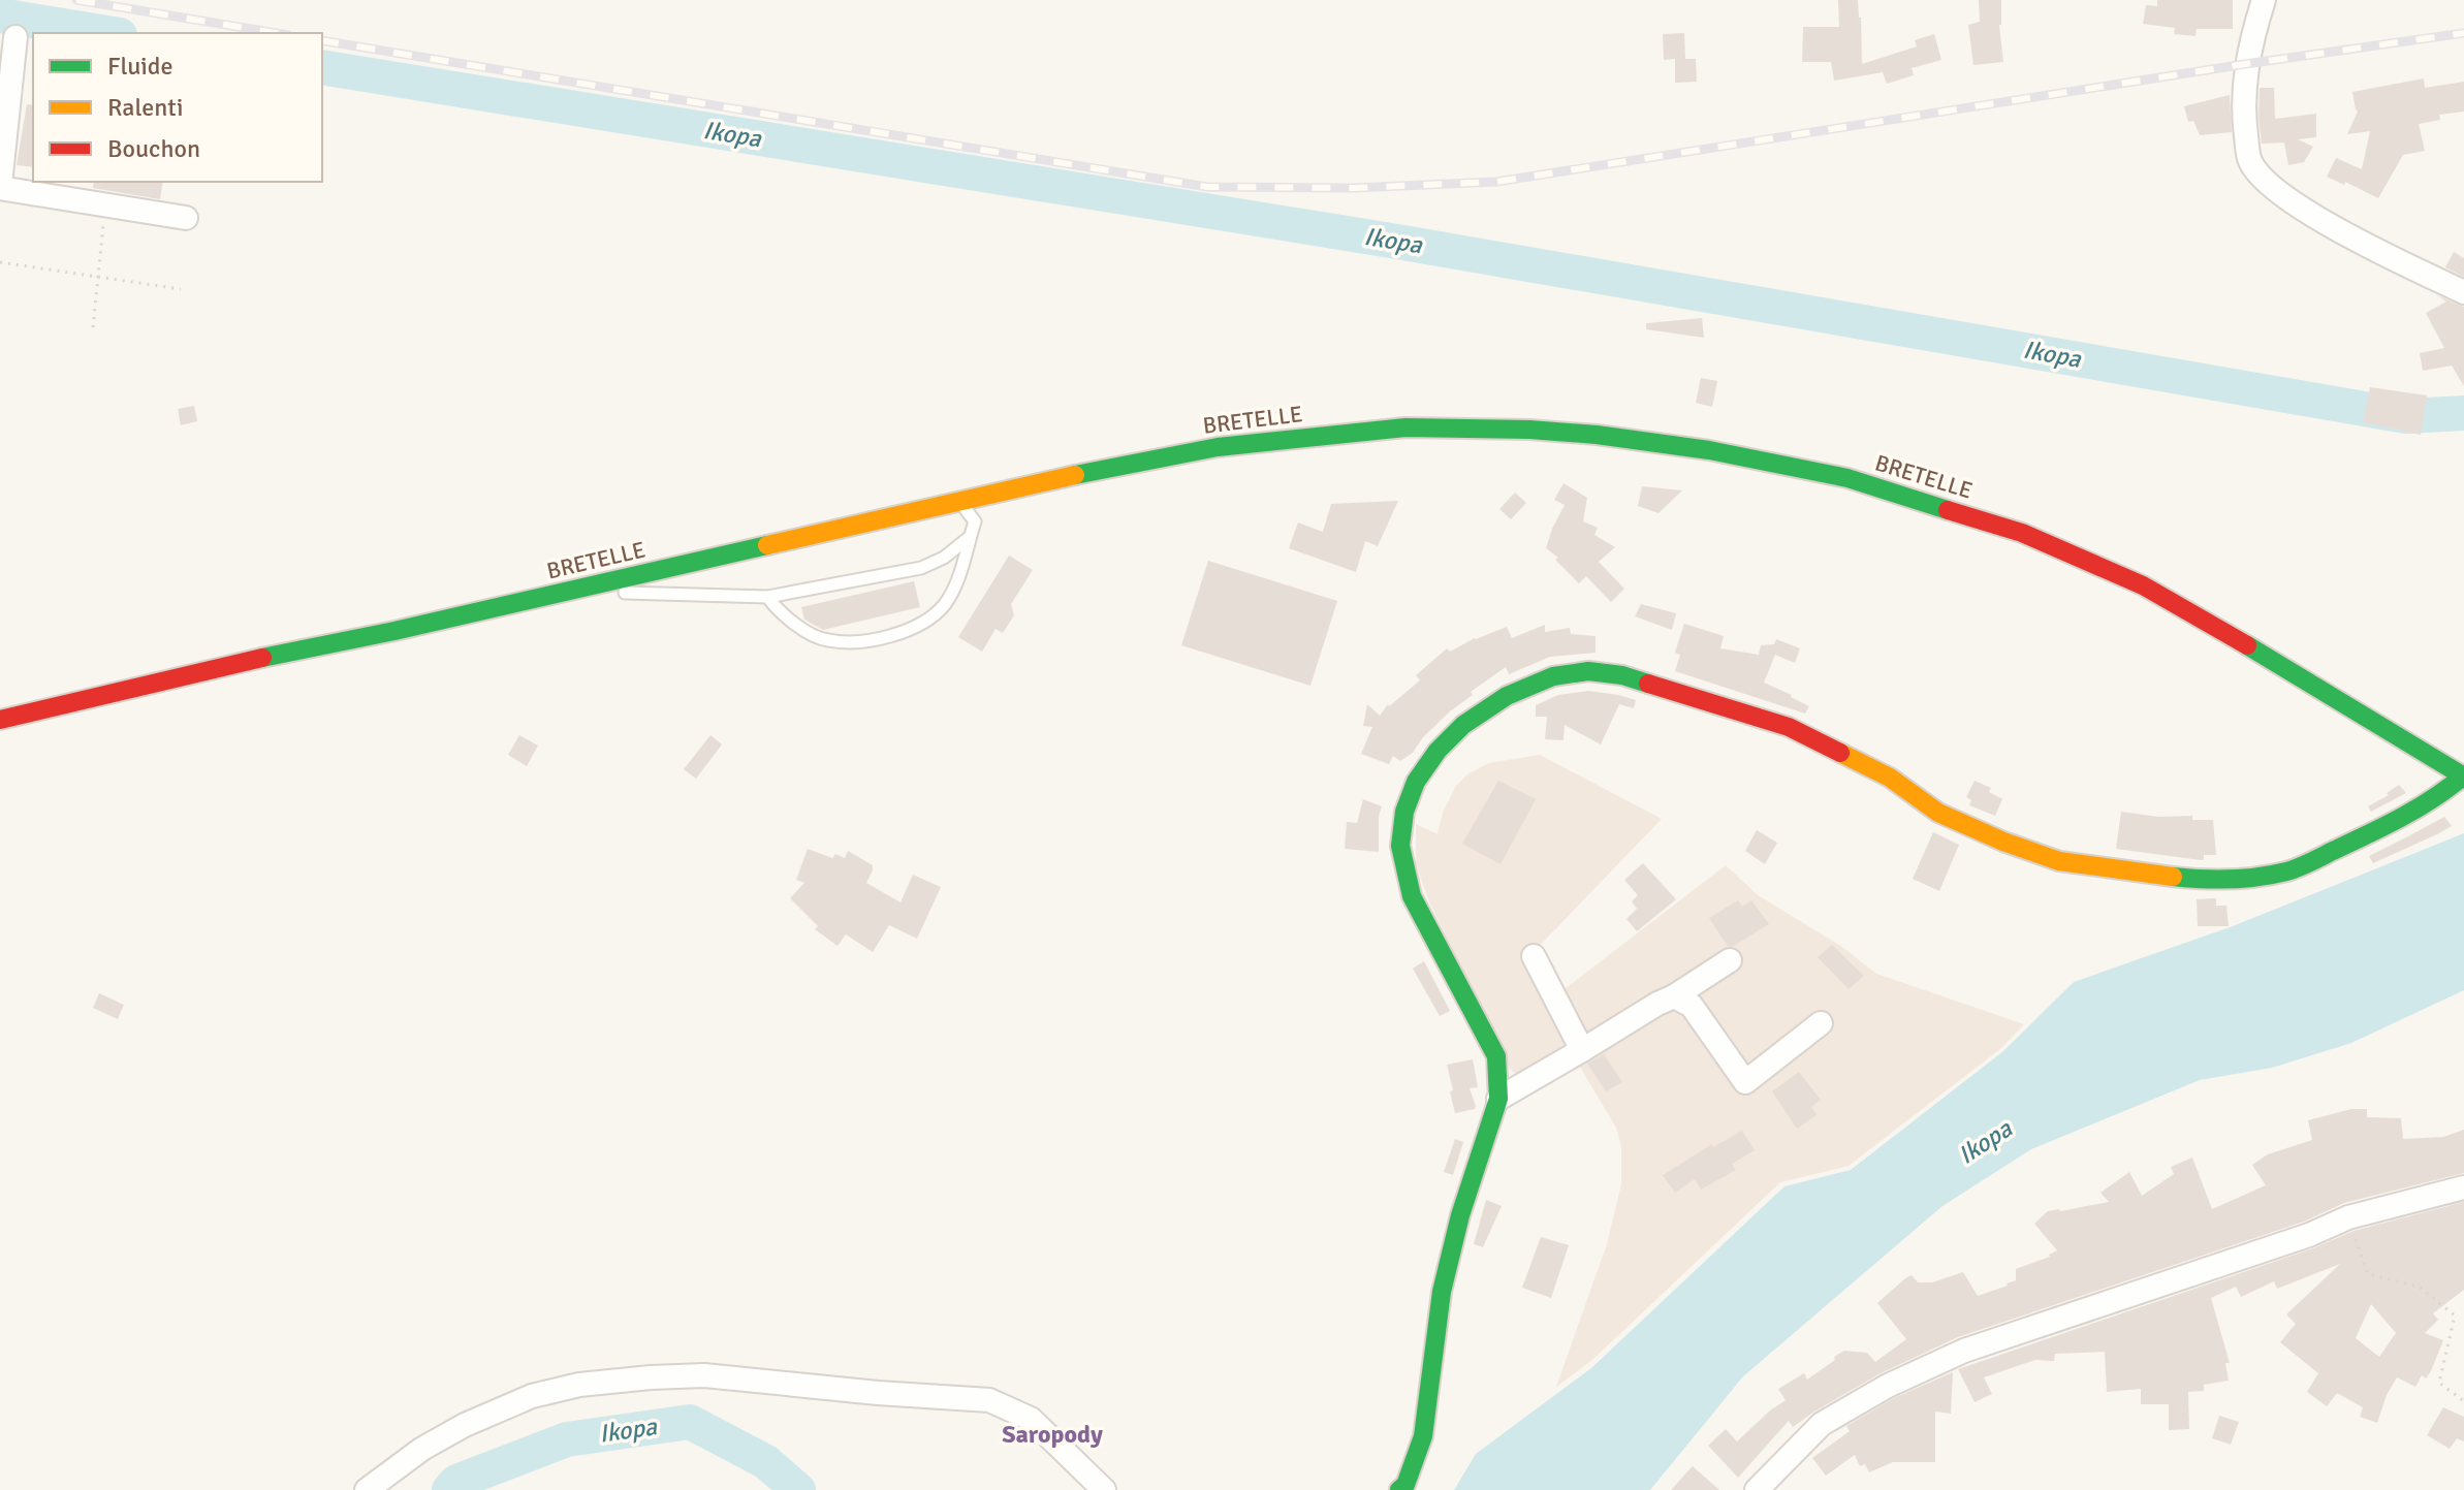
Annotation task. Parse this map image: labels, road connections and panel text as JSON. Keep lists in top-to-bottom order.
{
  "streets": {
    "main road": ["BRETELLE"]
  },
  "districts": ["Saropody"],
  "water": ["Ikopa"],
  "legend": ["Fluide", "Ralenti", "Bouchon"]
}
